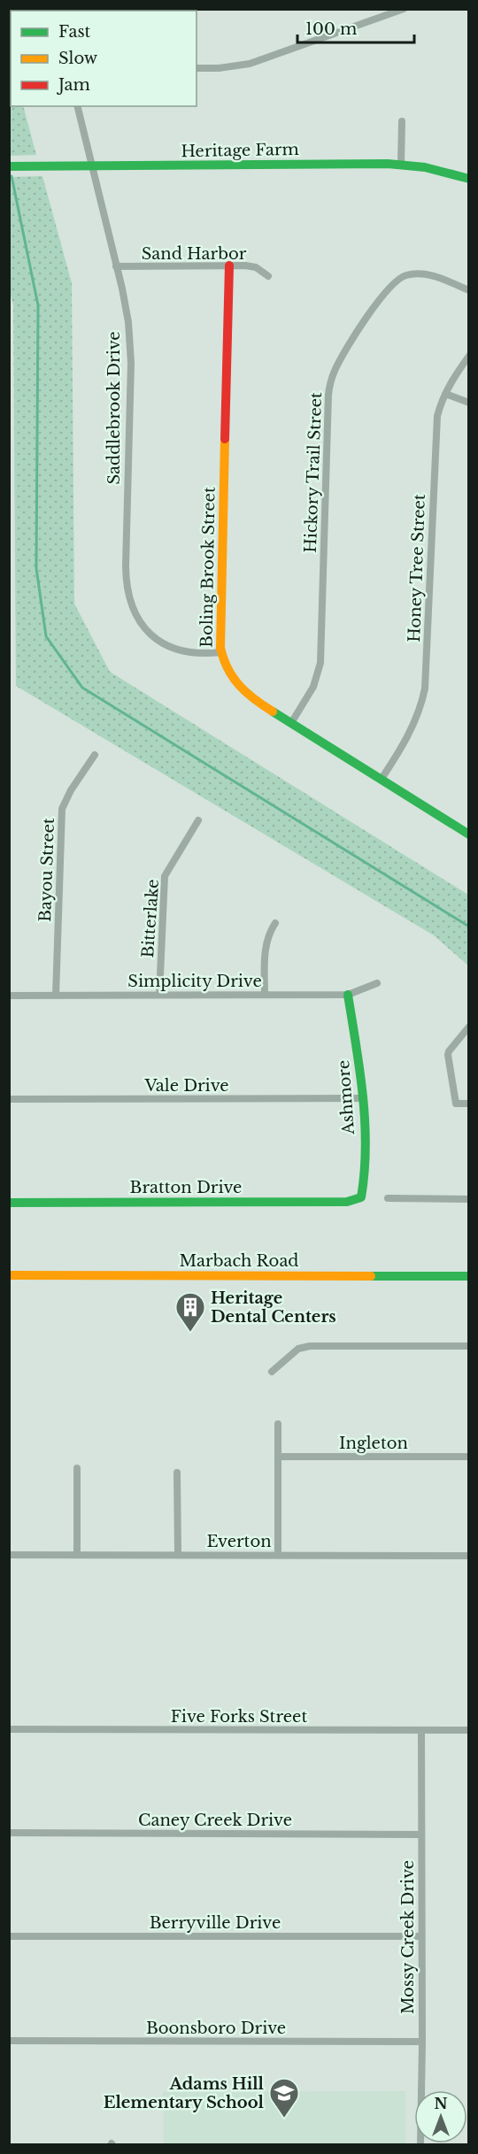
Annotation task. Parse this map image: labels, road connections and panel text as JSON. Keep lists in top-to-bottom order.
{
  "streets": {
    "street": [
      "Heritage Farm",
      "Sand Harbor",
      "Saddlebrook Drive",
      "Hickory Trail Street",
      "Boling Brook Street",
      "Honey Tree Street",
      "Bayou Street",
      "Bitterlake",
      "Simplicity Drive",
      "Vale Drive",
      "Ashmore",
      "Bratton Drive",
      "Marbach Road",
      "Ingleton",
      "Everton",
      "Five Forks Street",
      "Caney Creek Drive",
      "Berryville Drive",
      "Mossy Creek Drive",
      "Boonsboro Drive"
    ]
  },
  "crossings": [
    ["Heritage Farm", "Saddlebrook Drive"],
    ["Sand Harbor", "Saddlebrook Drive"],
    ["Sand Harbor", "Boling Brook Street"],
    ["Saddlebrook Drive", "Boling Brook Street"],
    ["Hickory Trail Street", "Boling Brook Street"],
    ["Boling Brook Street", "Honey Tree Street"],
    ["Bayou Street", "Simplicity Drive"],
    ["Bitterlake", "Simplicity Drive"],
    ["Simplicity Drive", "Ashmore"],
    ["Vale Drive", "Ashmore"],
    ["Ashmore", "Bratton Drive"],
    ["Five Forks Street", "Mossy Creek Drive"],
    ["Caney Creek Drive", "Mossy Creek Drive"],
    ["Berryville Drive", "Mossy Creek Drive"],
    ["Mossy Creek Drive", "Boonsboro Drive"]
  ],
  "places": {
    "building": ["Heritage Dental Centers"],
    "school or university": ["Adams Hill Elementary School"]
  },
  "legend": ["Fast", "Slow", "Jam"],
  "scale_bar": "100 m",
  "north": "top"
}
